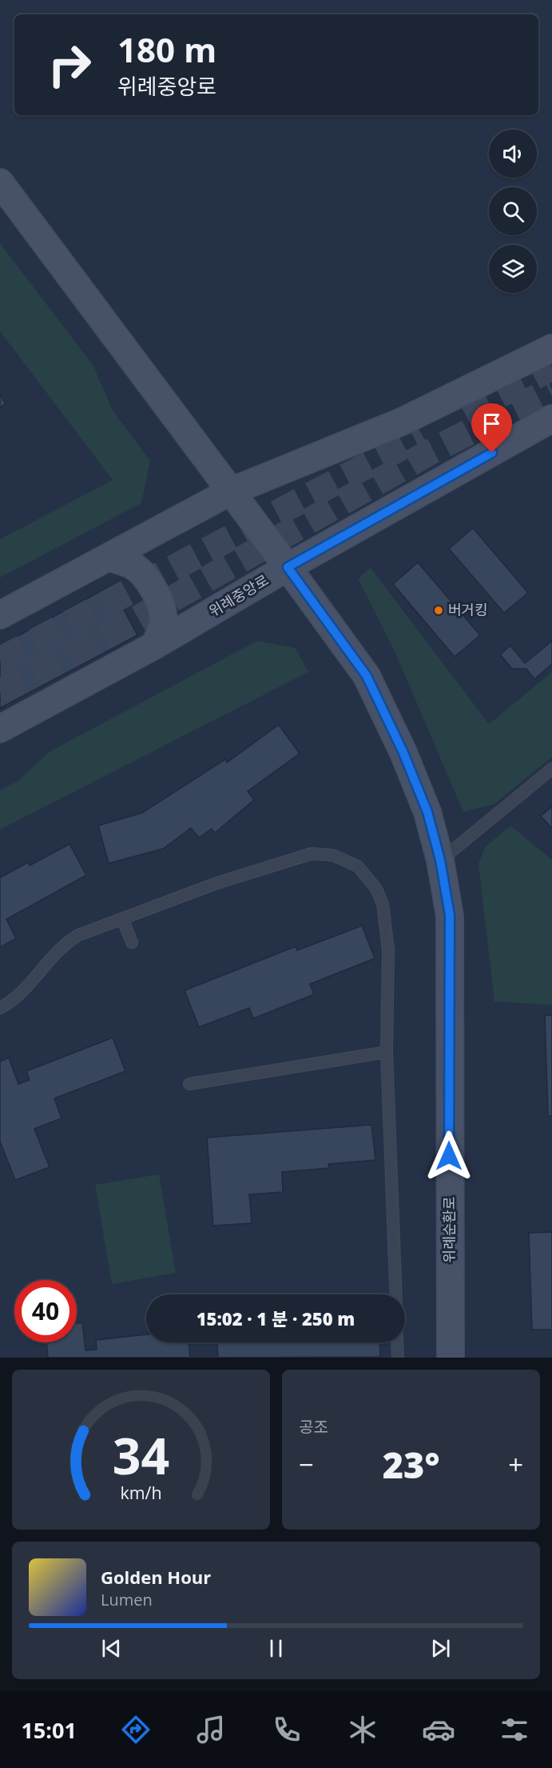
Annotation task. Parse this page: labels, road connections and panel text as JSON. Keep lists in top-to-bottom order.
{
  "streets": {
    "main road": ["위례중앙로", "위례순환로"]
  },
  "crossings": [
    ["위례중앙로", "위례순환로"]
  ],
  "places": ["버거킹"],
  "page": {
    "turn": ["180 m", "위례중앙로"],
    "limit": "40",
    "trip": "15:02 · 1 분 · 250 m",
    "tile": "공조",
    "heat": ["−", "23°", "+"],
    "song": ["Golden Hour", "Lumen"],
    "tabs": "15:01",
    "gauge": ["34", "km/h"]
  }
}
